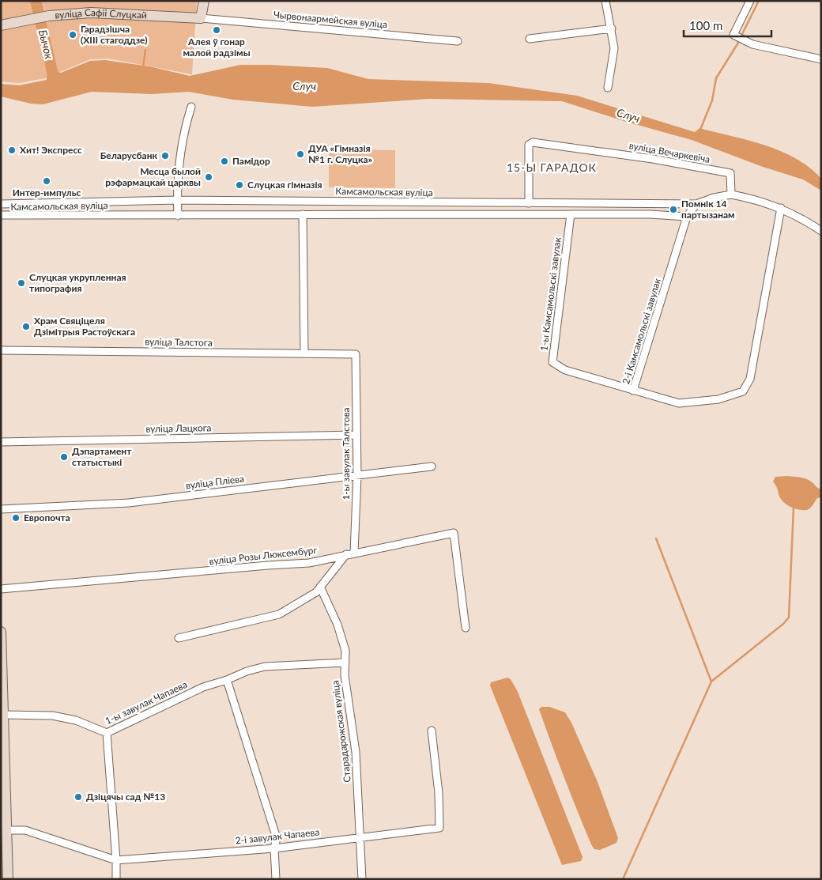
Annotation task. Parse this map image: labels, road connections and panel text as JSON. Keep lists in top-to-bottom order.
{
  "streets": {
    "main road": ["вуліца Сафіі Слуцкай"],
    "street": [
      "Чырвонаармейская вуліца",
      "вуліца Вечаркевіча",
      "Камсамольская вуліца",
      "1-ы Камсамольскі завулак",
      "2-і Камсамольскі завулак",
      "вуліца Талстога",
      "вуліца Лацкога",
      "1-ы завулак Талстова",
      "вуліца Пліева",
      "вуліца Розы Люксембург",
      "1-ы завулак Чапаева",
      "Старадарожская вуліца",
      "2-і завулак Чапаева"
    ]
  },
  "crossings": [
    ["вуліца Сафіі Слуцкай", "Чырвонаармейская вуліца"],
    ["вуліца Вечаркевіча", "Камсамольская вуліца"],
    ["Камсамольская вуліца", "1-ы Камсамольскі завулак"],
    ["Камсамольская вуліца", "2-і Камсамольскі завулак"],
    ["1-ы Камсамольскі завулак", "2-і Камсамольскі завулак"],
    ["вуліца Талстога", "1-ы завулак Талстова"],
    ["вуліца Лацкога", "1-ы завулак Талстова"],
    ["1-ы завулак Талстова", "вуліца Пліева"],
    ["1-ы завулак Талстова", "вуліца Розы Люксембург"],
    ["1-ы завулак Чапаева", "Старадарожская вуліца"],
    ["Старадарожская вуліца", "2-і завулак Чапаева"]
  ],
  "districts": ["15-Ы ГАРАДОК"],
  "water": ["Бычок", "Случ"],
  "places": [
    "Алея ў гонар малой радзімы",
    "Гарадзішча (XIII стагоддзе)",
    "Хит! Экспресс",
    "ДУА «Гімназія №1 г. Слуцка»",
    "Беларусбанк",
    "Памідор",
    "Месца былой рэфармацкай царквы",
    "Интер-импульс",
    "Слуцкая гімназія",
    "Помнік 14 партызанам",
    "Слуцкая укрупленная типография",
    "Храм Свяціцеля Дзімітрыя Растоўскага",
    "Дэпартамент статыстыкі",
    "Европочта",
    "Дзіцячы сад №13"
  ],
  "scale_bar": "100 m"
}
